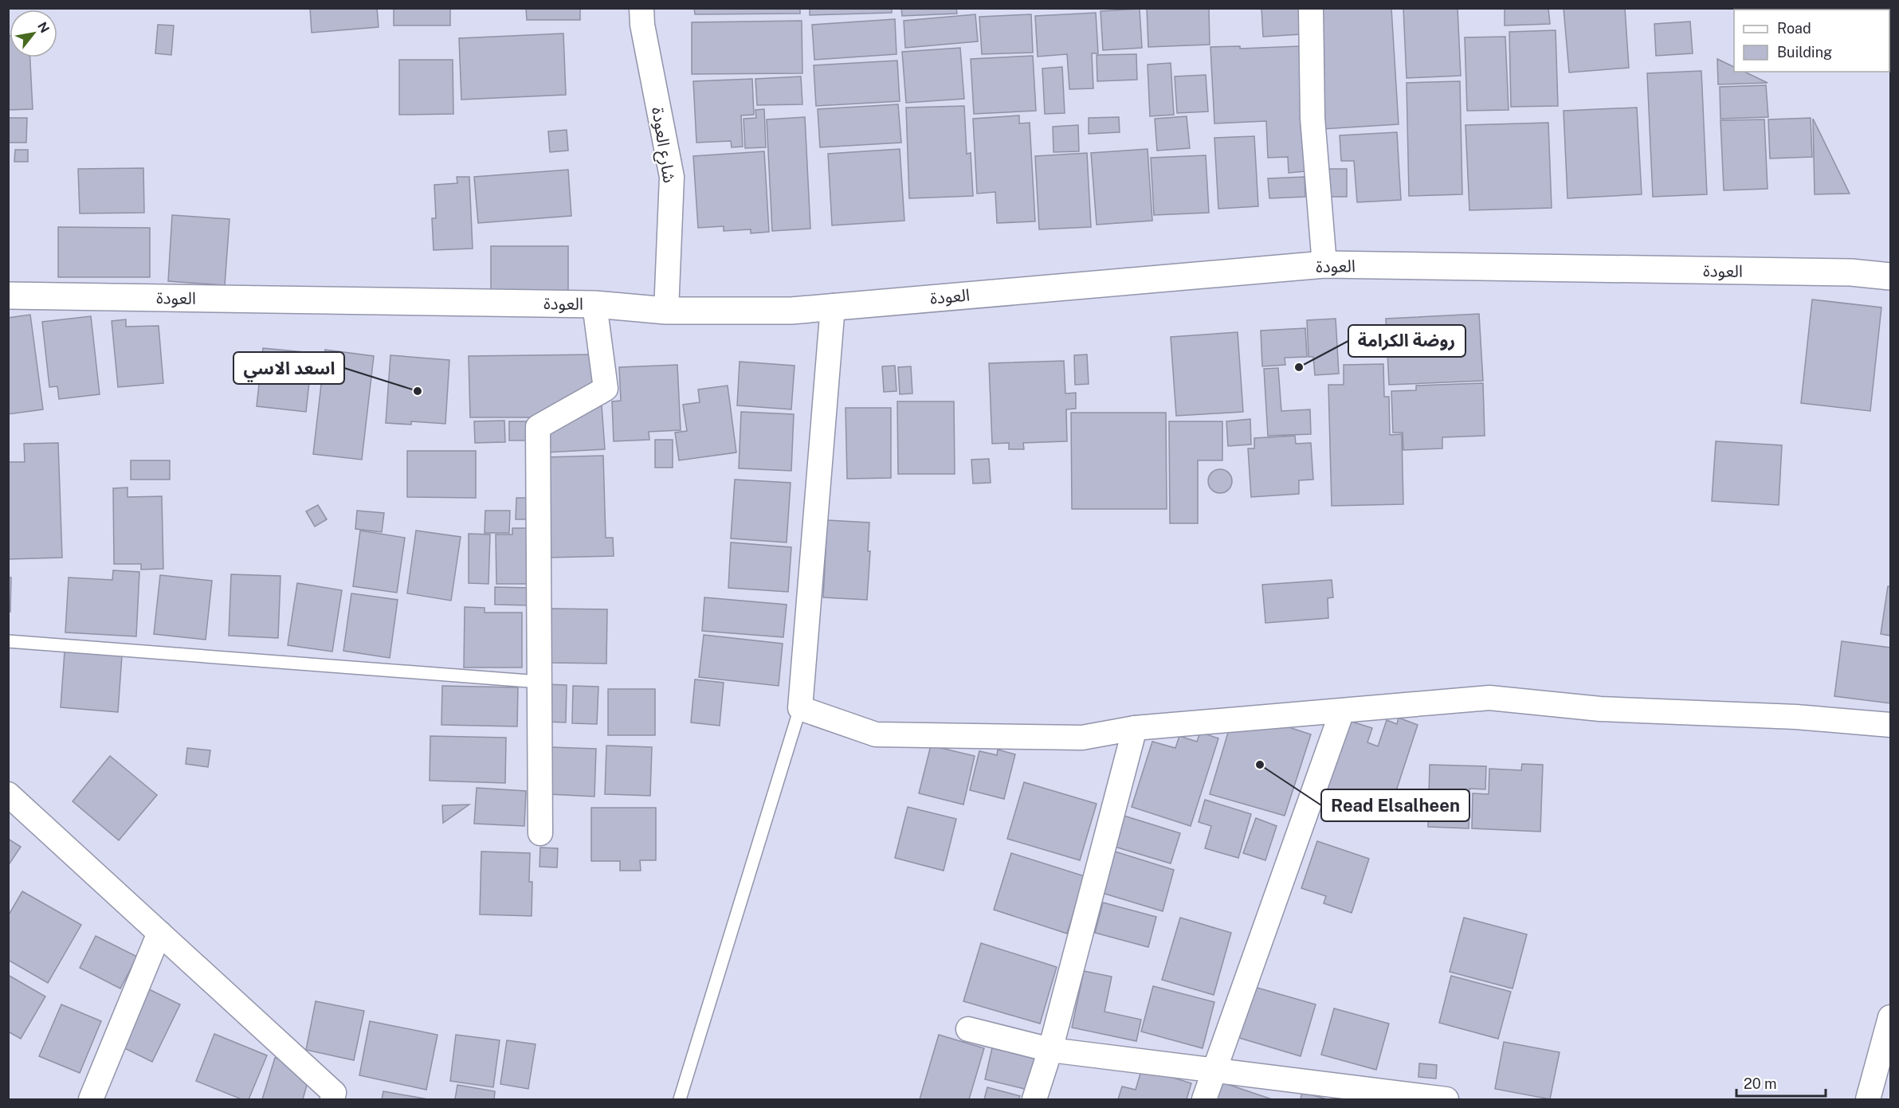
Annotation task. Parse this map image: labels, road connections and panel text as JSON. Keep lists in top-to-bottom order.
{
  "streets": {
    "main road": ["العودة"],
    "street": ["شارع العودة"]
  },
  "crossings": [
    ["شارع العودة", "العودة"]
  ],
  "places": ["روضة الكرامة", "اسعد الاسي", "Read Elsalheen"],
  "legend": ["Road", "Building"],
  "scale_bar": "20 m",
  "north": "top right"
}
